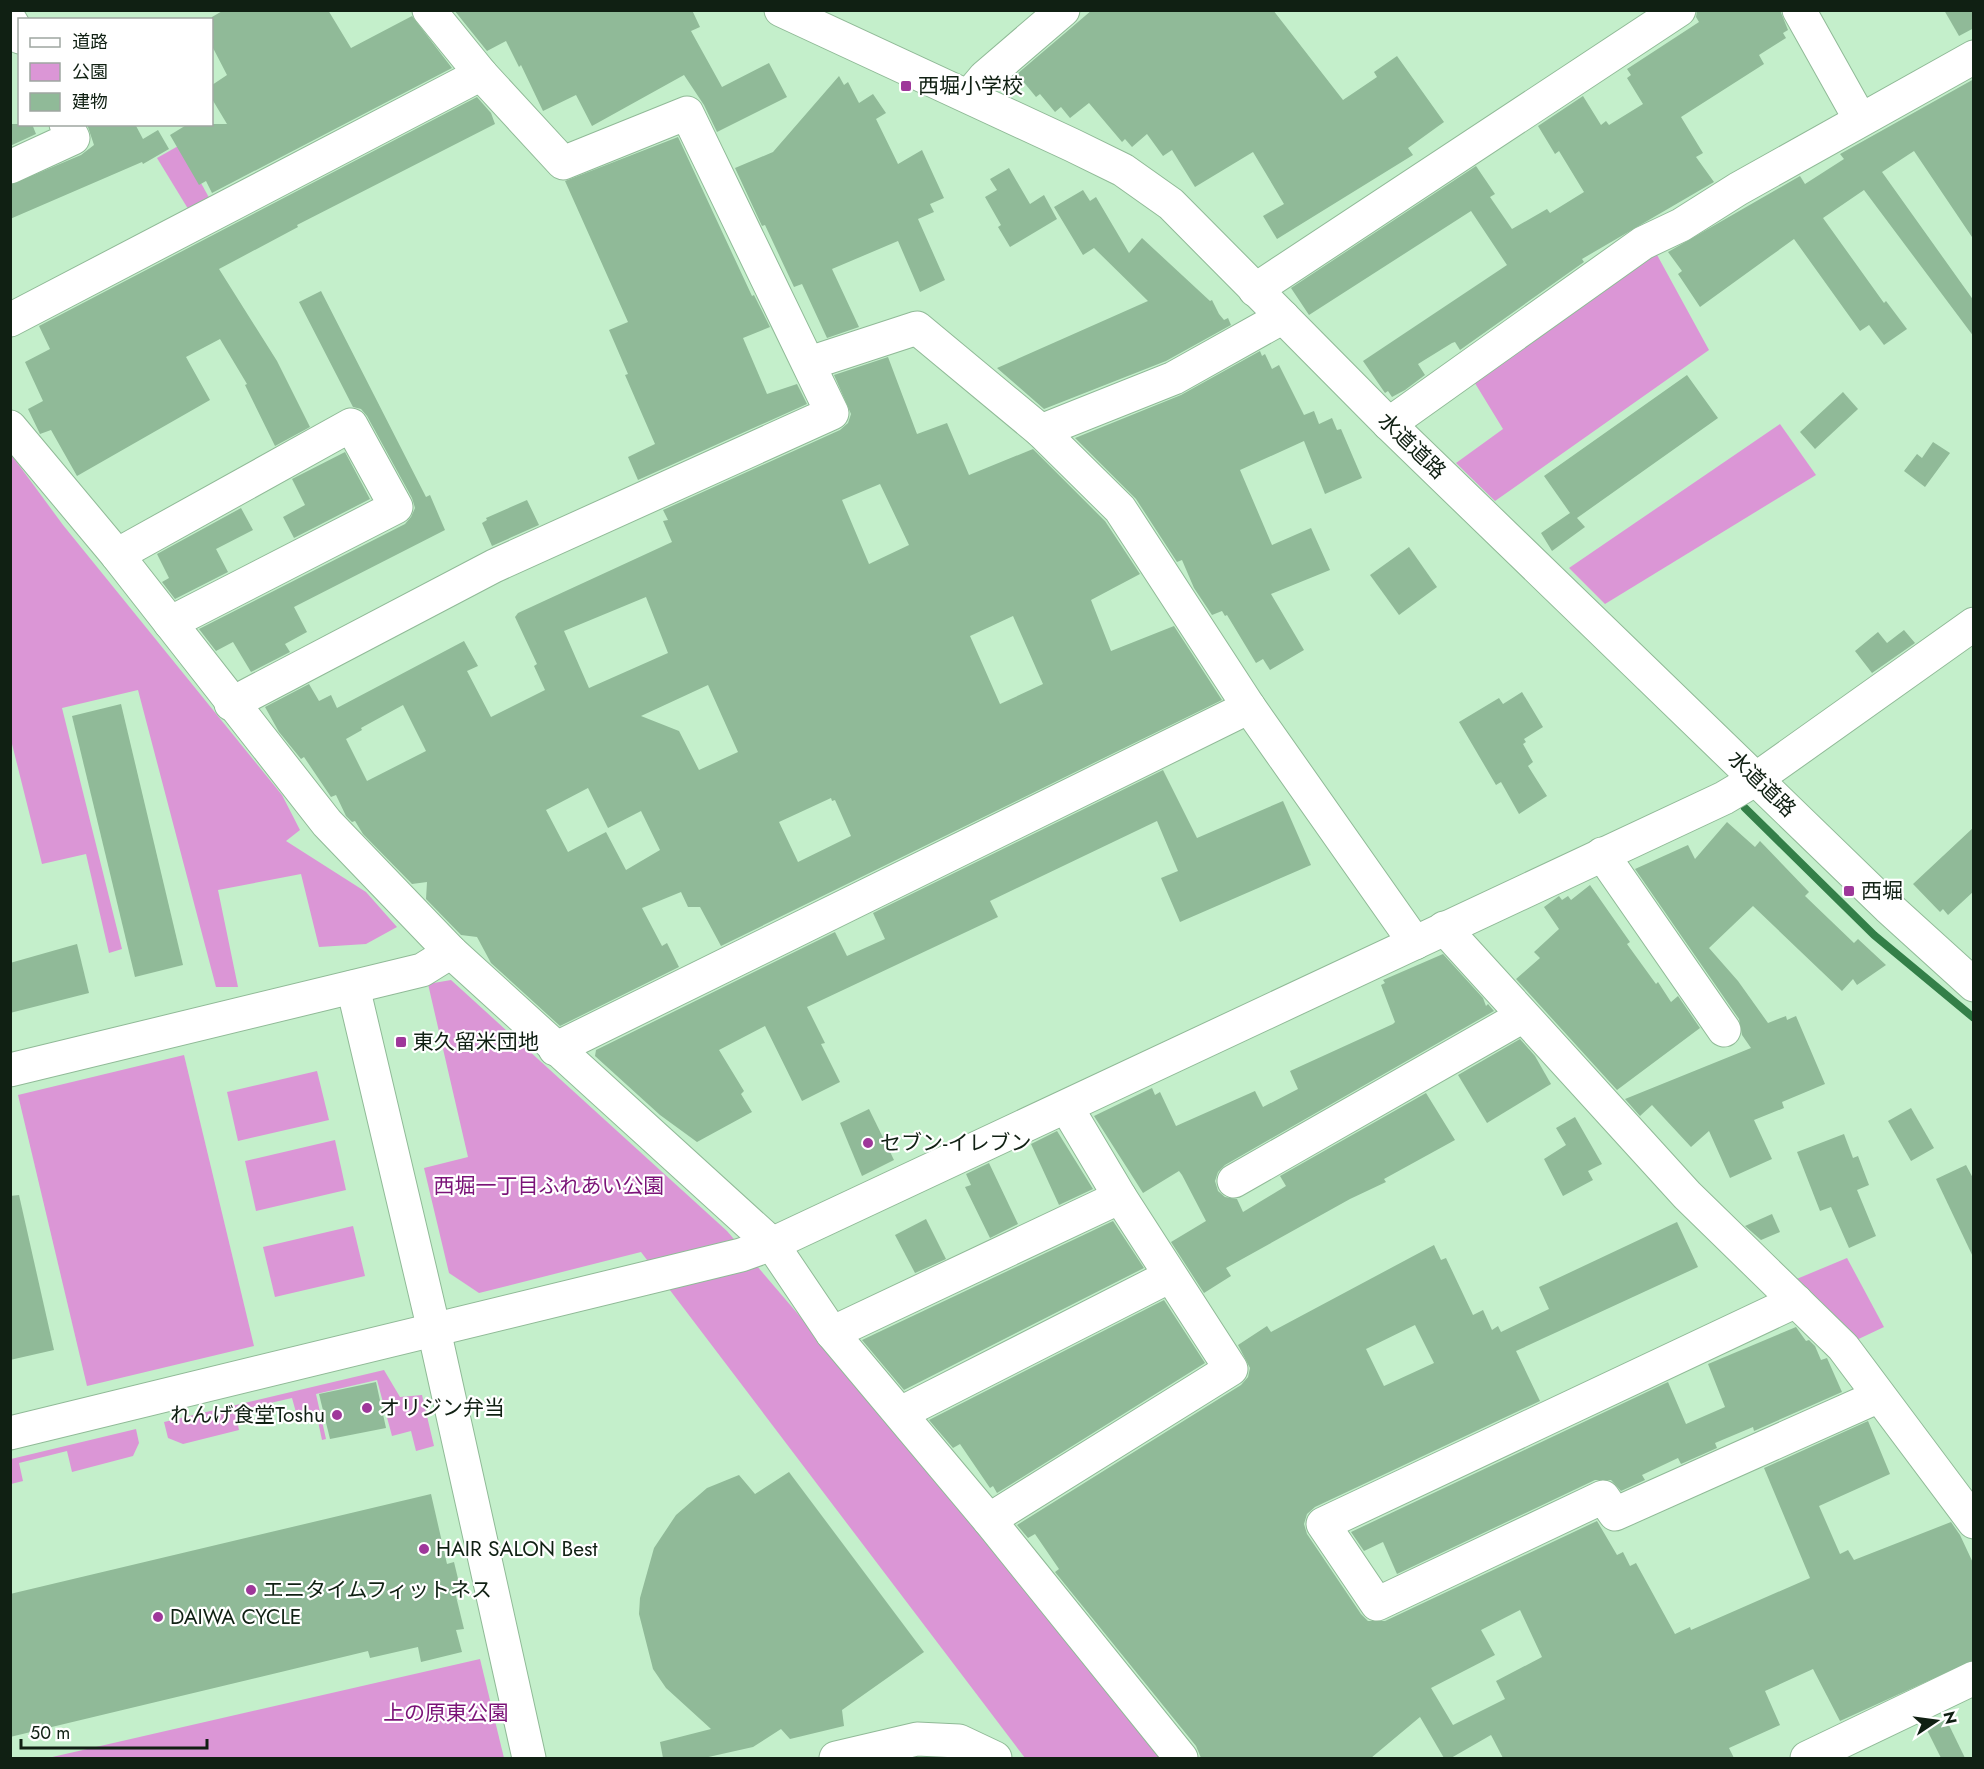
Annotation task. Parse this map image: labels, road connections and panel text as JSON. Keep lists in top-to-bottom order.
{
  "streets": {
    "street": ["水道道路"]
  },
  "parks": ["西堀一丁目ふれあい公園", "上の原東公園"],
  "places": {
    "transit": ["西堀小学校", "西堀", "東久留米団地"],
    "other": [
      "セブン-イレブン",
      "オリジン弁当",
      "れんげ食堂Toshu",
      "HAIR SALON Best",
      "エニタイムフィットネス",
      "DAIWA CYCLE"
    ]
  },
  "legend": ["道路", "公園", "建物"],
  "scale_bar": "50 m",
  "north": "right"
}
